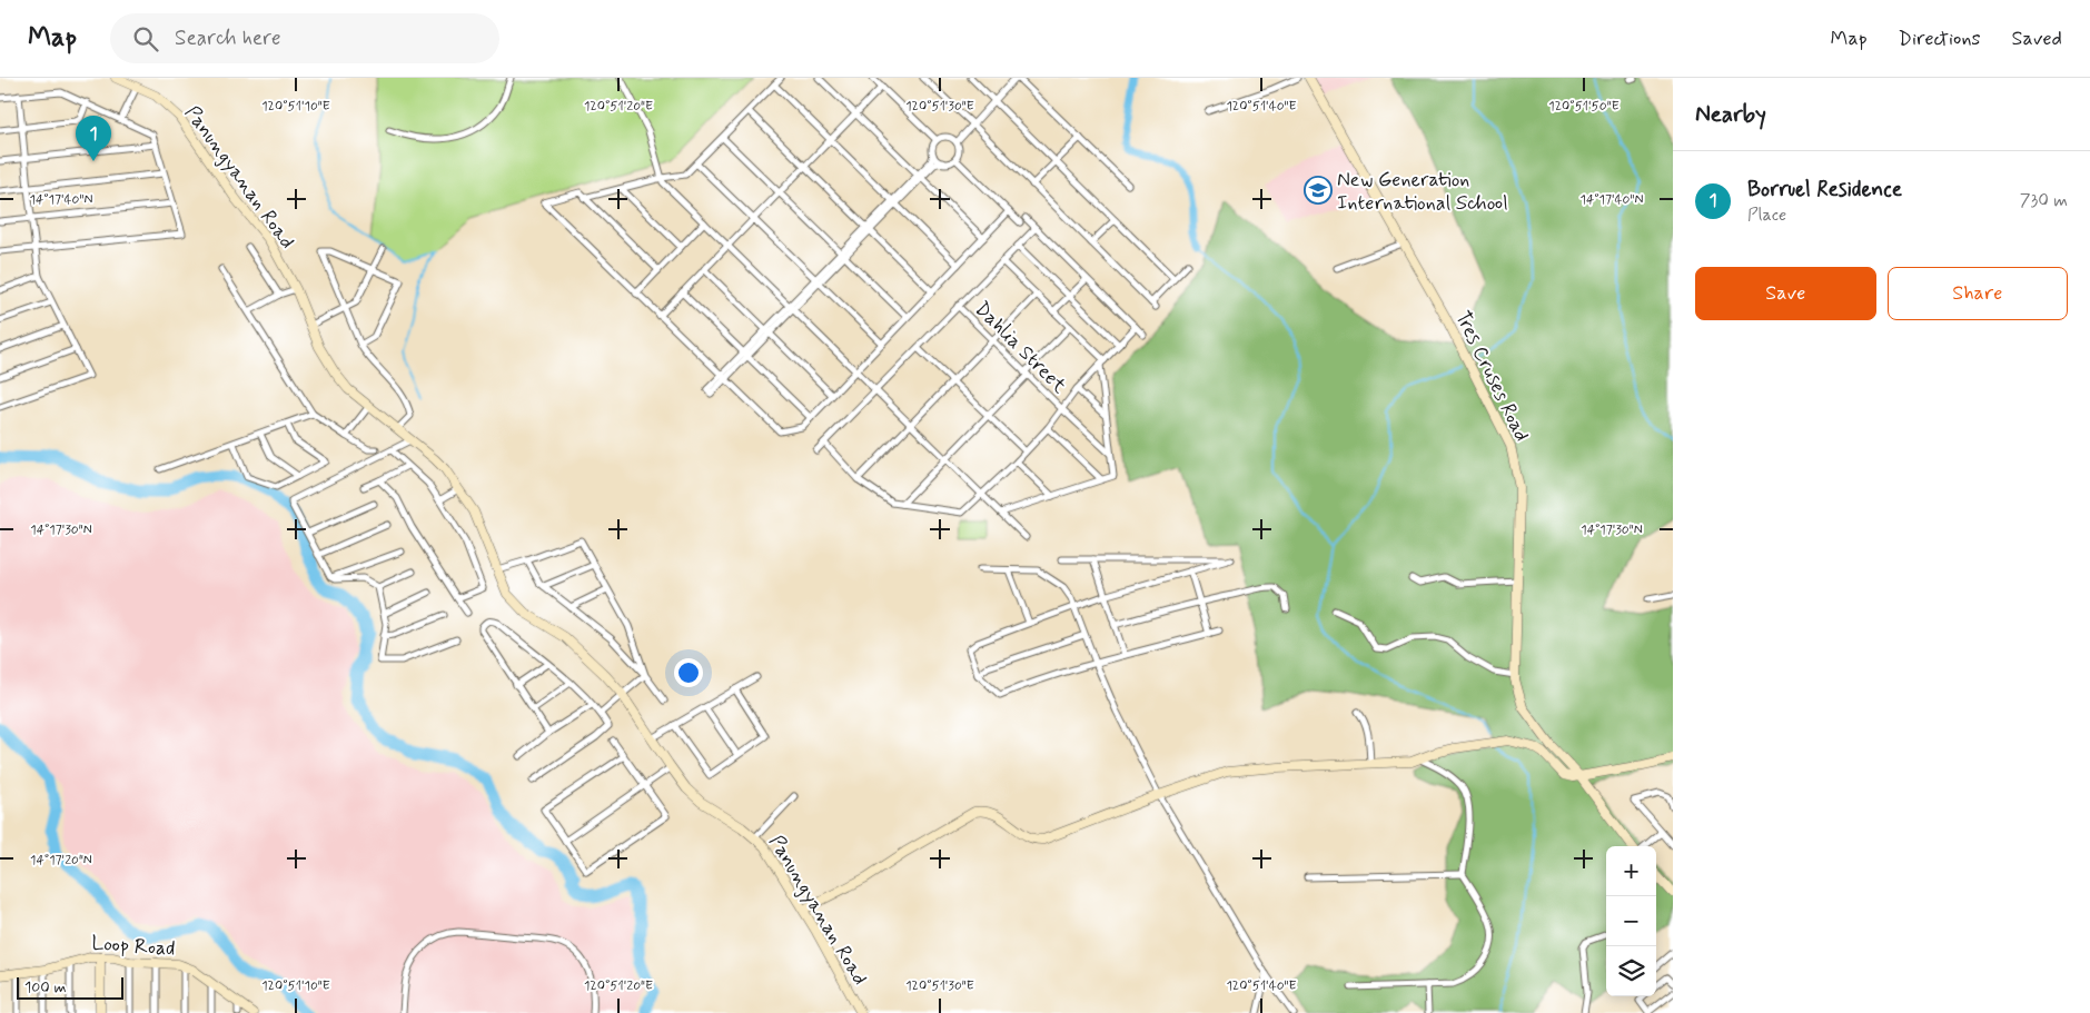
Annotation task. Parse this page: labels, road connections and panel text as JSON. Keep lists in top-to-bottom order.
{
  "streets": {
    "main road": ["Panungyanan Road", "Tres Cruses Road", "Loop Road"],
    "street": ["Dahlia Street"]
  },
  "places": {
    "school or university": ["New Generation International School"]
  },
  "scale_bar": "100 m",
  "page": {
    "header": "Map",
    "search": "Search here",
    "nav": ["Map", "Directions", "Saved"],
    "heading": "Nearby",
    "pins": "1",
    "list": [
      {
        "mark": "1",
        "name": "Borruel Residence",
        "note": "Place",
        "value": "730 m"
      }
    ],
    "buttons": ["Save", "Share"],
    "map_buttons": ["+", "−"],
    "scale": "100 m"
  },
  "coordinates": [
    "120°51'10\"E",
    "120°51'20\"E",
    "120°51'30\"E",
    "120°51'40\"E",
    "120°51'50\"E",
    "14°17'40\"N",
    "14°17'30\"N",
    "14°17'20\"N"
  ]
}
